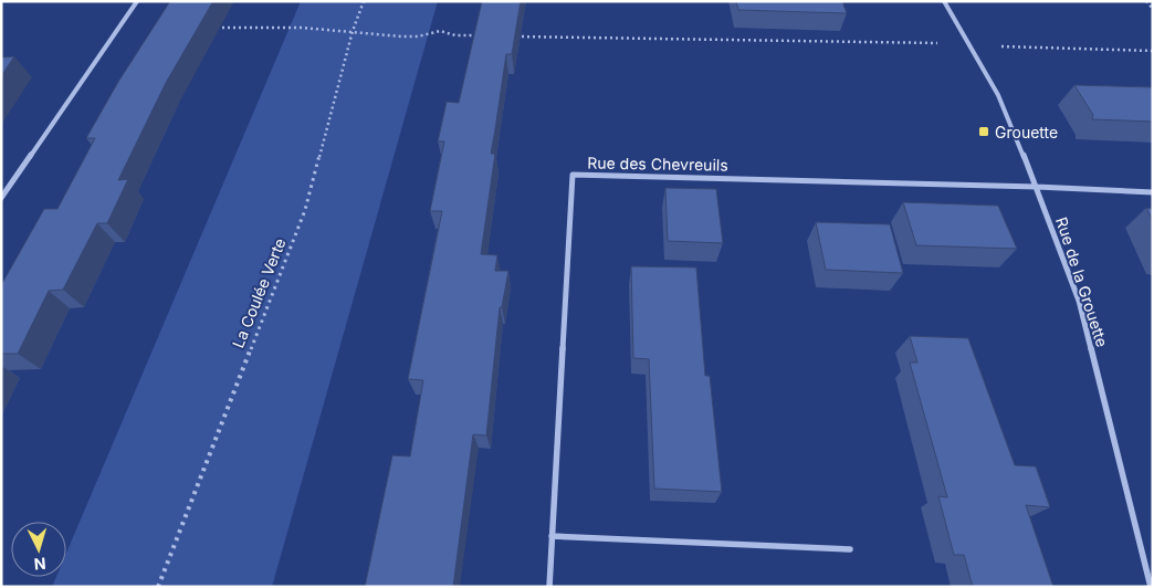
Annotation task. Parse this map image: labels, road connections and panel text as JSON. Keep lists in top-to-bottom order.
{
  "streets": {
    "street": ["Rue des Chevreuils", "Rue de la Grouette"],
    "path": ["La Coulée Verte"]
  },
  "crossings": [
    ["Rue des Chevreuils", "Rue de la Grouette"]
  ],
  "places": {
    "transit": ["Grouette"]
  },
  "north": "bottom"
}
